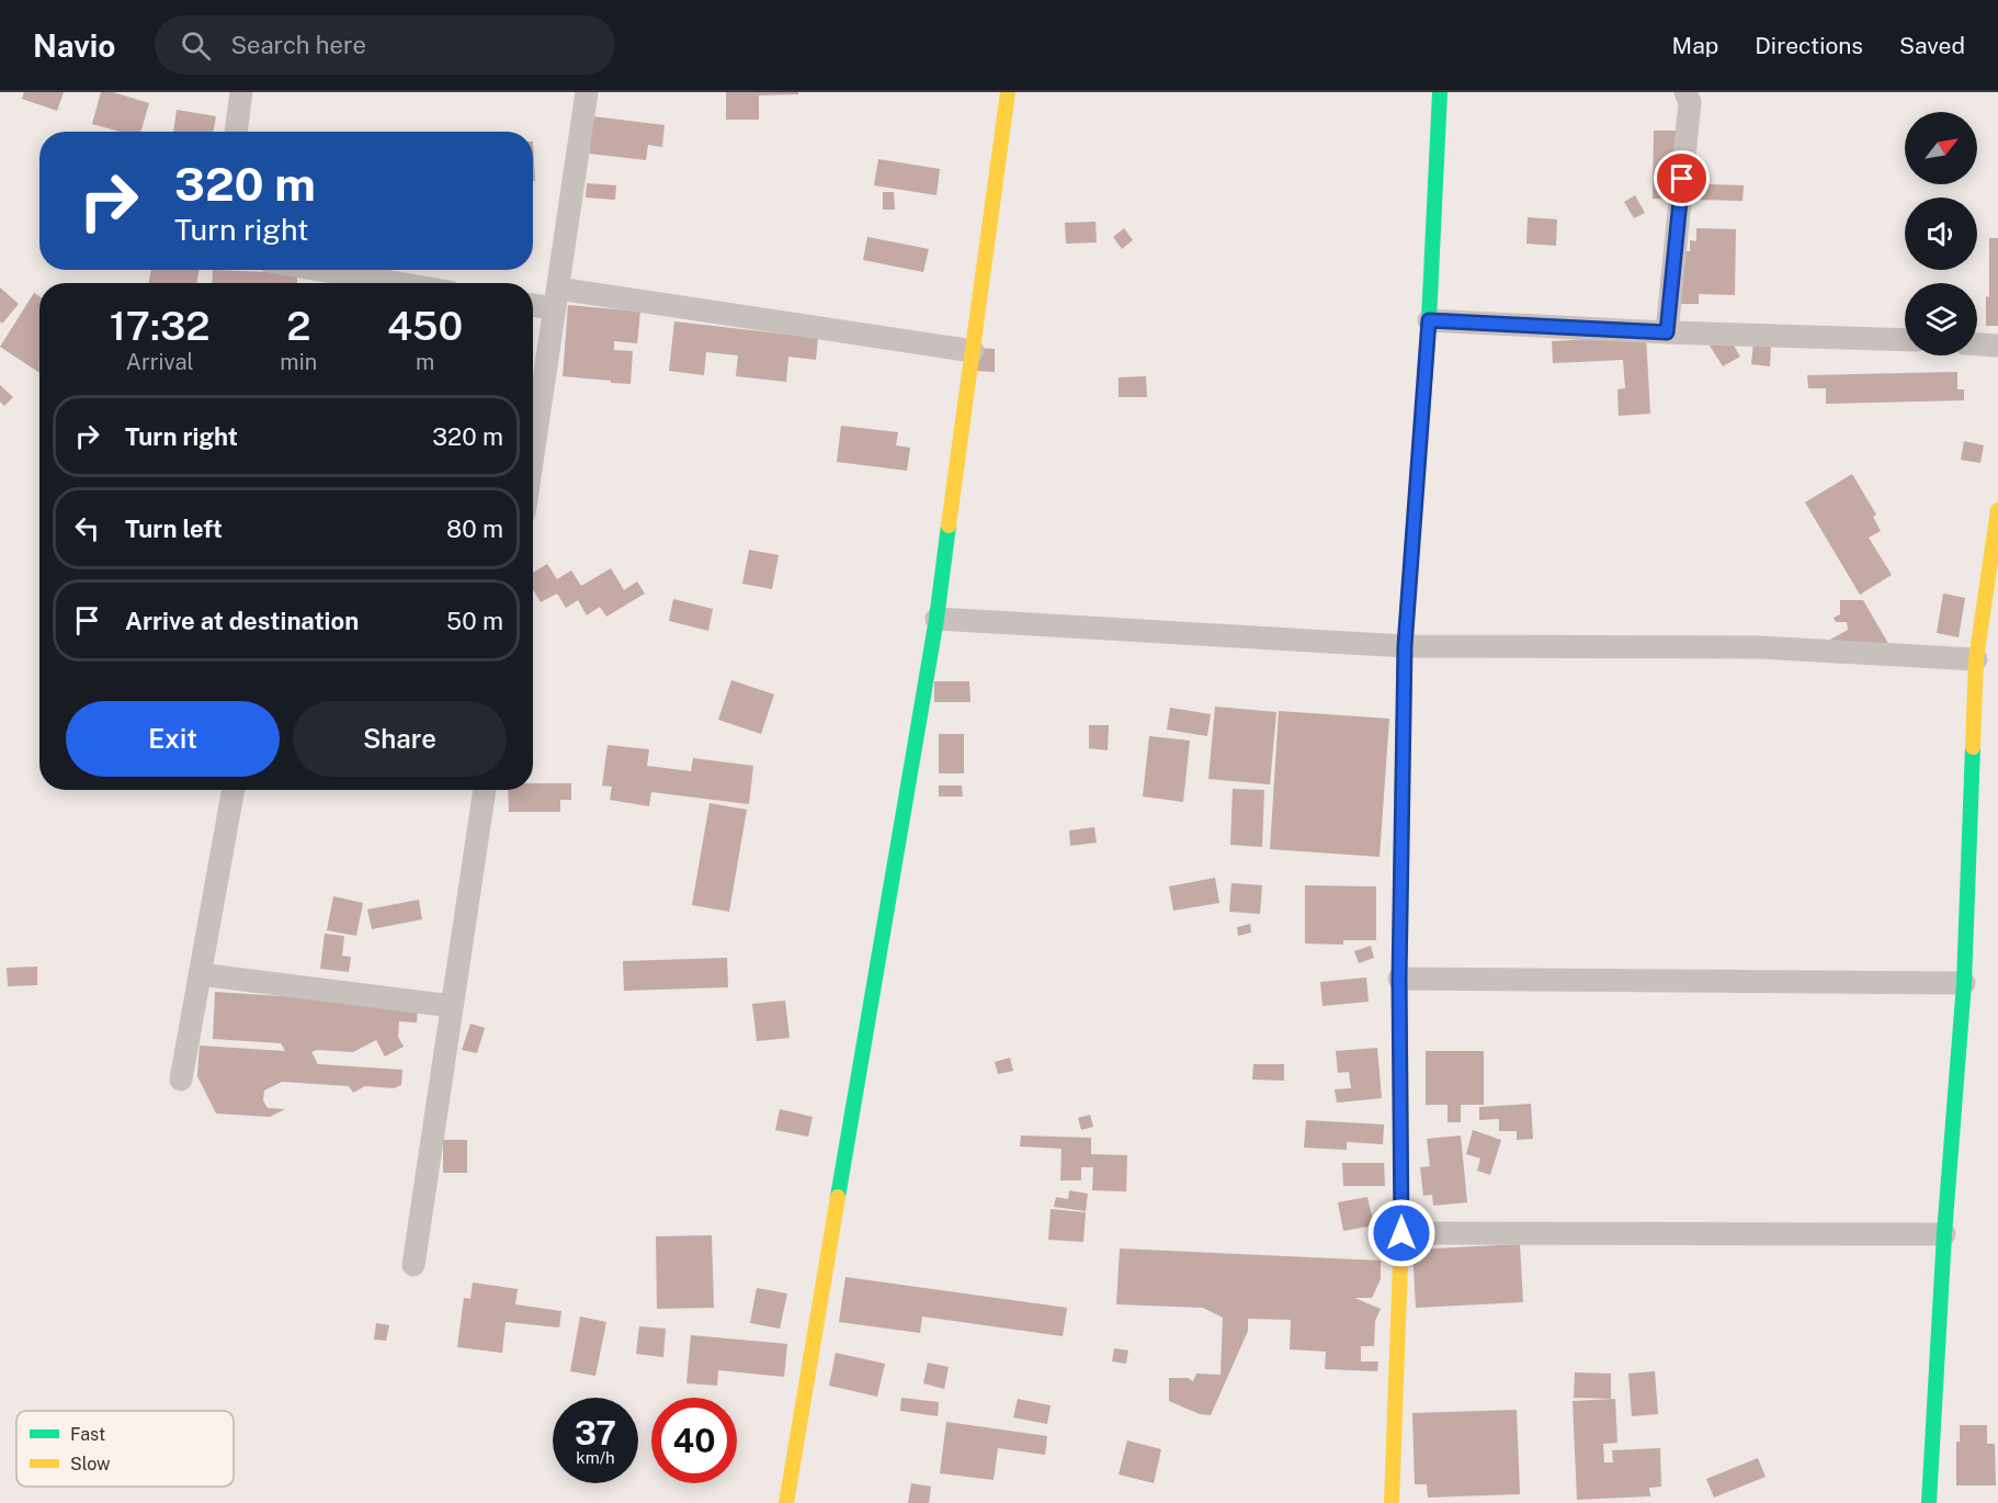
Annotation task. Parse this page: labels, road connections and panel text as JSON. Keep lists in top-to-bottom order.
{
  "legend": ["Fast", "Slow"],
  "north": "top right",
  "page": {
    "header": "Navio",
    "search": "Search here",
    "nav": ["Map", "Directions", "Saved"],
    "turn": ["320 m", "Turn right"],
    "eta": [
      "17:32",
      "Arrival",
      "2",
      "min",
      "450",
      "m"
    ],
    "list": [
      {
        "name": "Turn right",
        "value": "320 m"
      },
      {
        "name": "Turn left",
        "value": "80 m"
      },
      {
        "name": "Arrive at destination",
        "value": "50 m"
      }
    ],
    "buttons": ["Exit", "Share"],
    "speed": "37 km/h",
    "limit": "40"
  }
}
